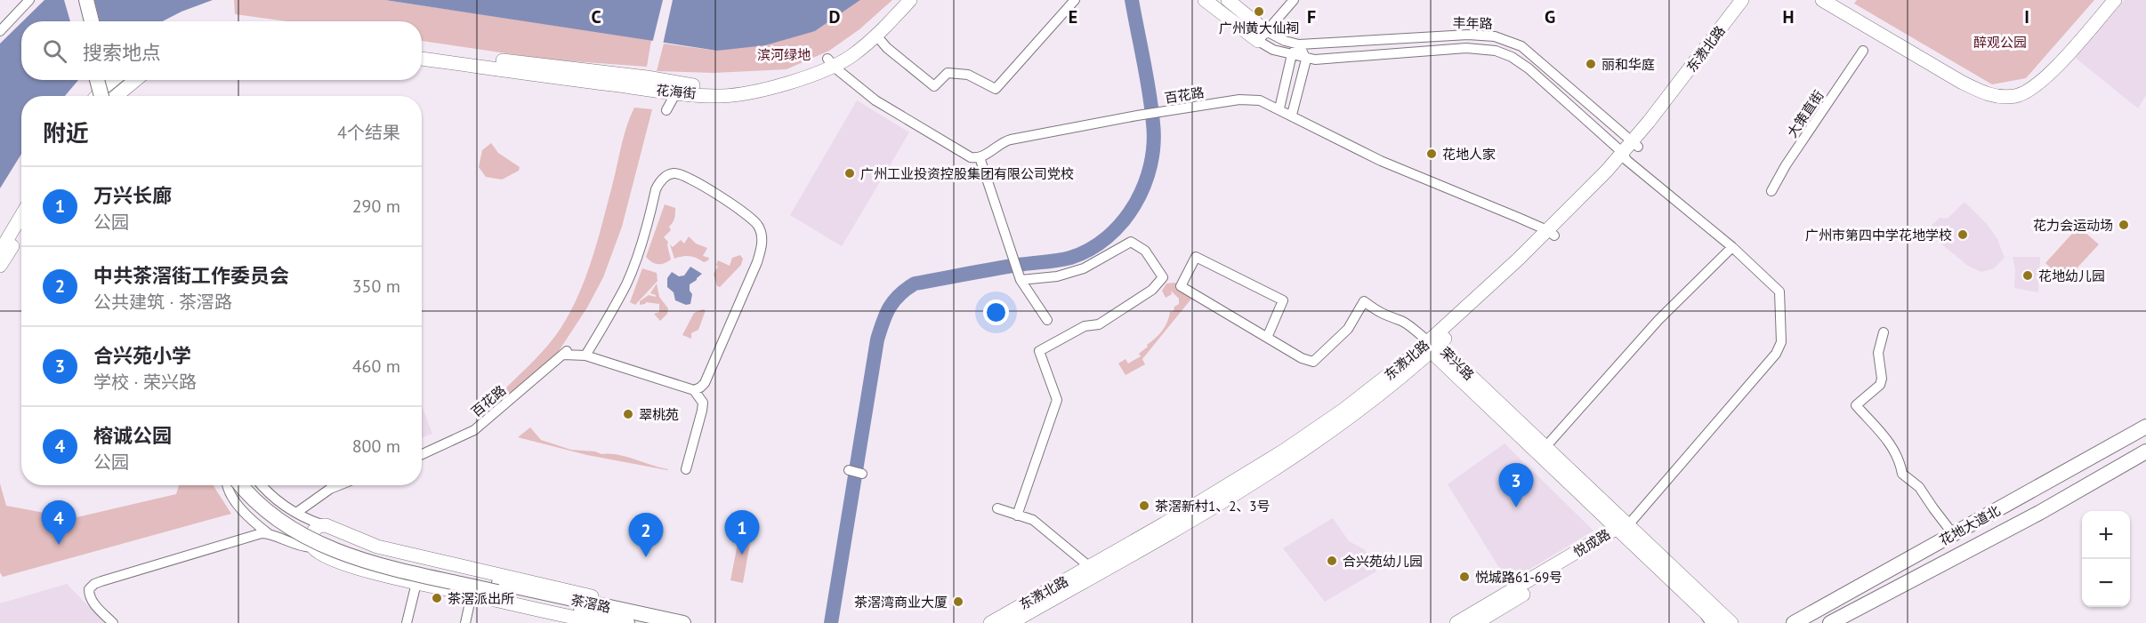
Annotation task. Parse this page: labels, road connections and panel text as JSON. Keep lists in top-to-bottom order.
{
  "streets": {
    "main road": ["花地大道北", "茶滘路"],
    "street": [
      "丰年路",
      "东漖北路",
      "花海街",
      "百花路",
      "大策直街",
      "荣兴路",
      "悦成路"
    ]
  },
  "crossings": [
    ["丰年路", "东漖北路"],
    ["丰年路", "荣兴路"],
    ["丰年路", "悦成路"],
    ["东漖北路", "百花路"],
    ["东漖北路", "荣兴路"],
    ["荣兴路", "悦成路"]
  ],
  "parks": ["醉观公园", "滨河绿地"],
  "places": [
    "广州黄大仙祠",
    "丽和华庭",
    "花地人家",
    "广州工业投资控股集团有限公司党校",
    "花力会运动场",
    "广州市第四中学花地学校",
    "花地幼儿园",
    "翠桃苑",
    "茶滘新村1、2、3号",
    "合兴苑幼儿园",
    "悦城路61-69号",
    "茶滘派出所",
    "茶滘湾商业大厦"
  ],
  "page": {
    "search": "搜索地点",
    "heading": ["附近", "4个结果"],
    "list": [
      {
        "mark": "1",
        "name": "万兴长廊",
        "note": "公园",
        "value": "290 m"
      },
      {
        "mark": "2",
        "name": "中共茶滘街工作委员会",
        "note": "公共建筑 · 茶滘路",
        "value": "350 m"
      },
      {
        "mark": "3",
        "name": "合兴苑小学",
        "note": "学校 · 荣兴路",
        "value": "460 m"
      },
      {
        "mark": "4",
        "name": "榕诚公园",
        "note": "公园",
        "value": "800 m"
      }
    ],
    "pins": [
      "3",
      "4",
      "1",
      "2"
    ],
    "map_buttons": ["+", "−"]
  },
  "grid": {
    "columns": [
      "C",
      "D",
      "E",
      "F",
      "G",
      "H",
      "I"
    ]
  }
}
